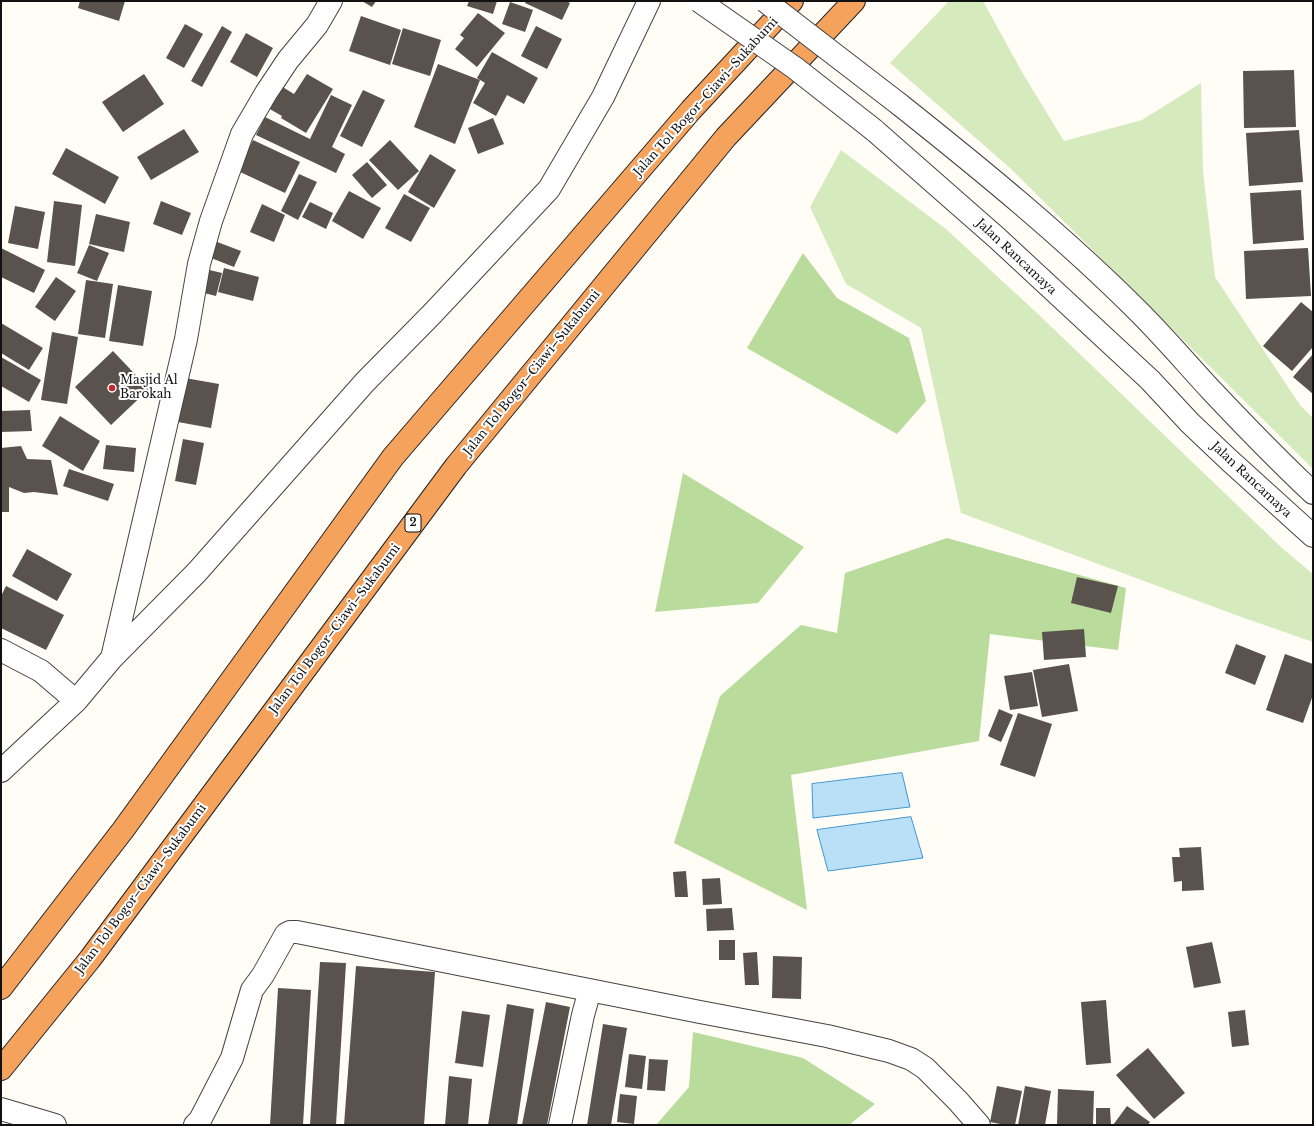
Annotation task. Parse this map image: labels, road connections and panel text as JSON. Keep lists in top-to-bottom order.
{
  "streets": {
    "highway": ["Jalan Tol Bogor–Ciawi–Sukabumi", "2"],
    "street": ["Jalan Rancamaya"]
  },
  "places": ["Masjid Al Barokah"]
}
